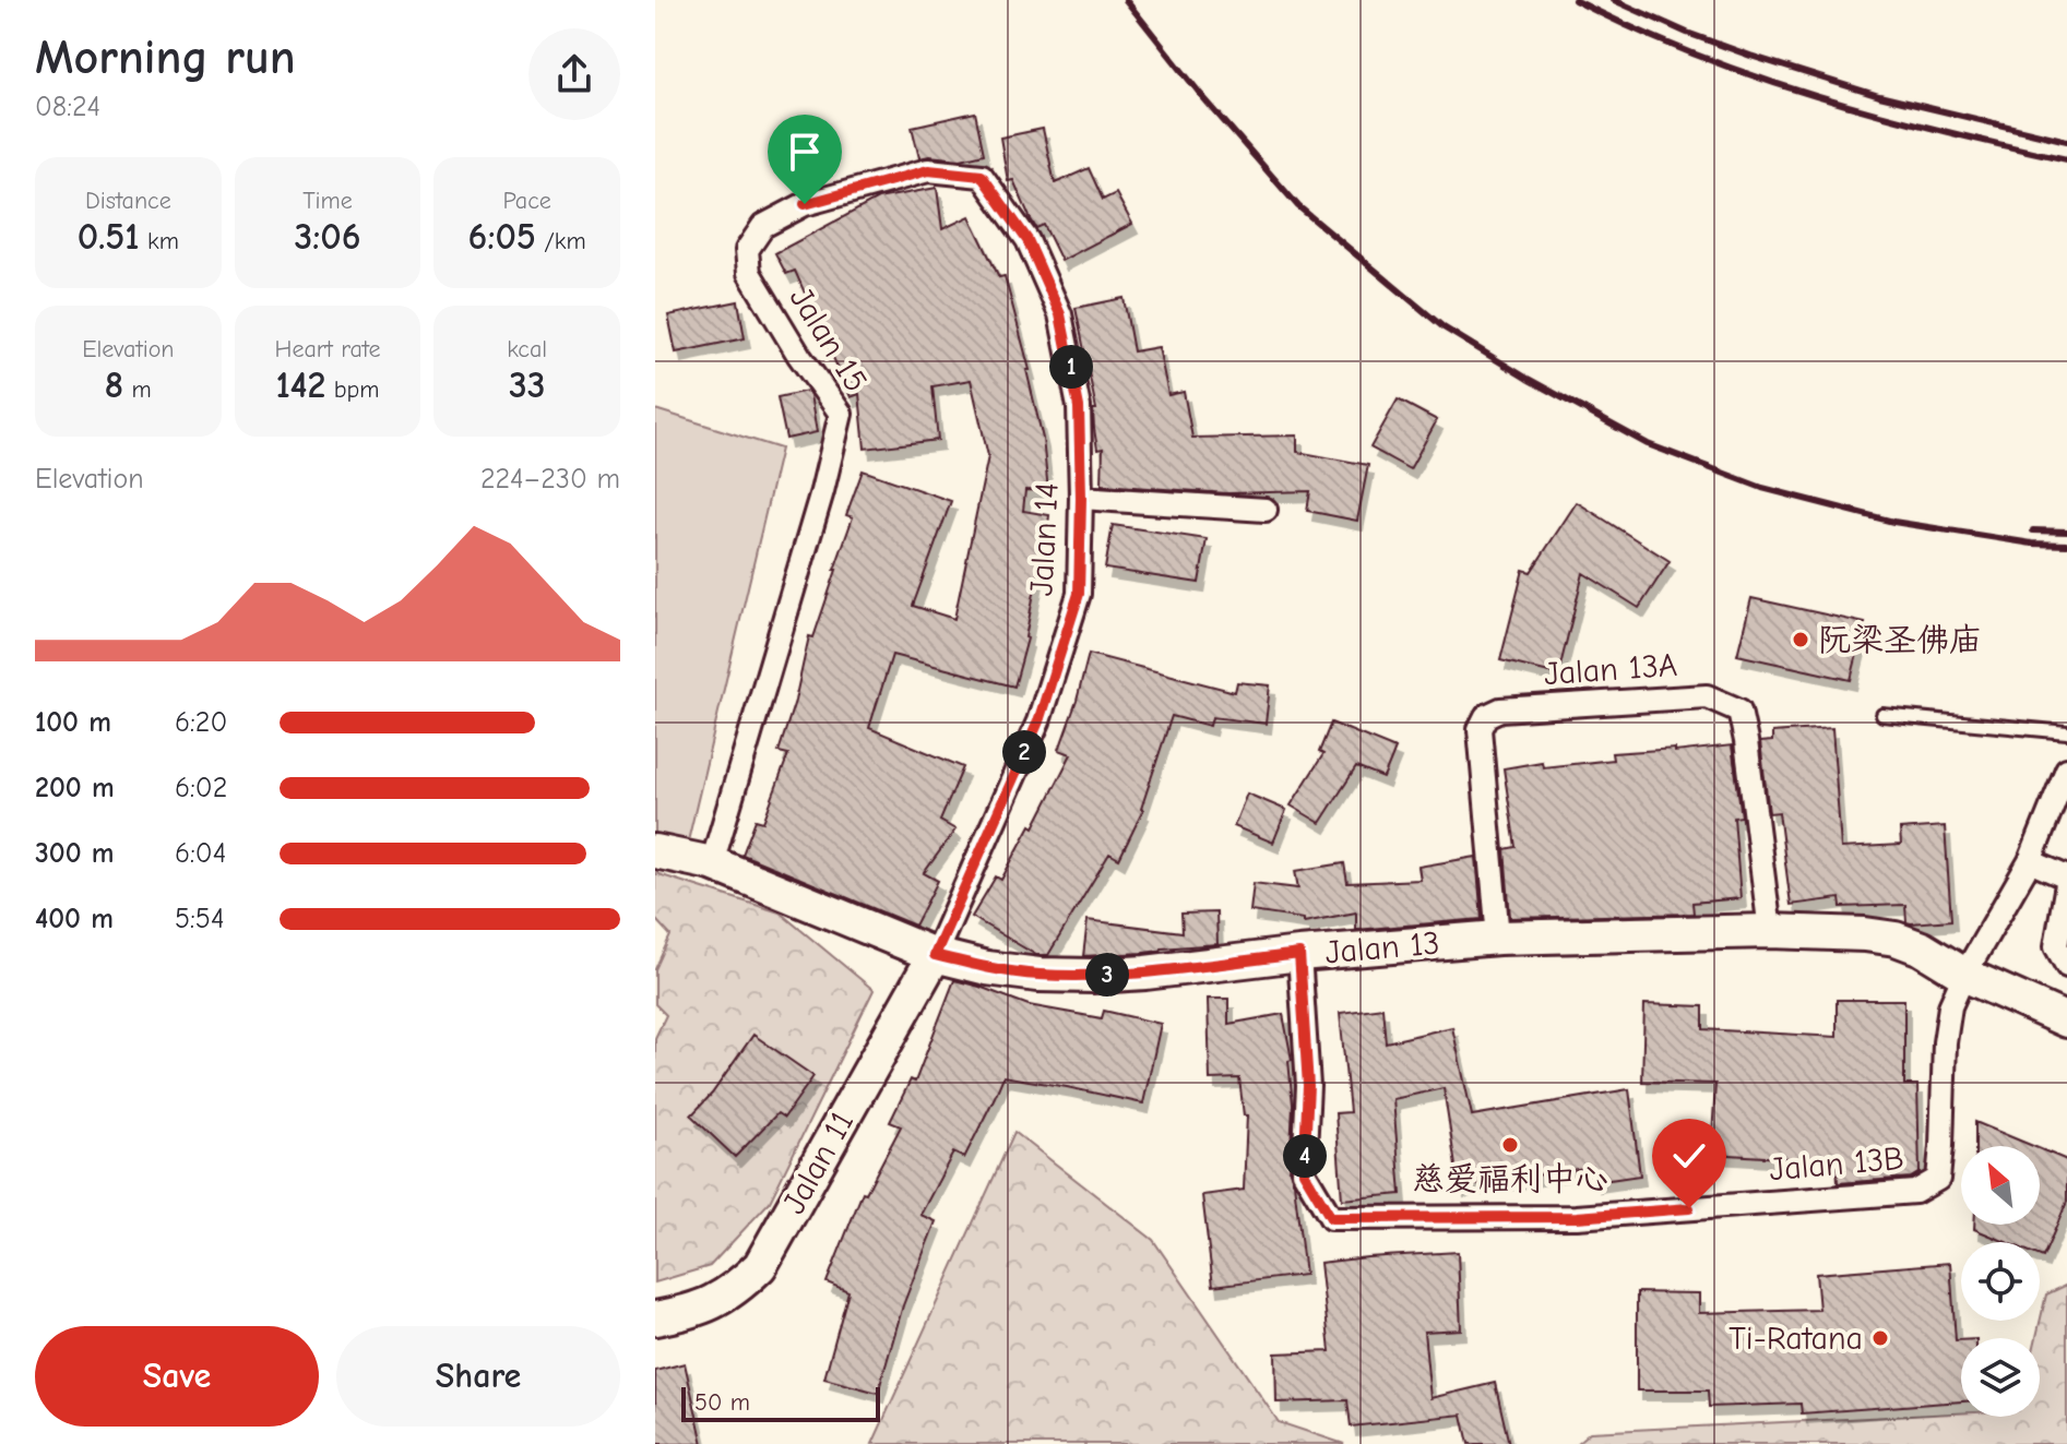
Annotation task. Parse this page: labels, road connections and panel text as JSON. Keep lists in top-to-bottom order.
{
  "streets": {
    "street": [
      "Jalan 15",
      "Jalan 14",
      "Jalan 13A",
      "Jalan 13",
      "Jalan 11",
      "Jalan 13B"
    ]
  },
  "crossings": [
    ["Jalan 15", "Jalan 14"],
    ["Jalan 15", "Jalan 13"],
    ["Jalan 14", "Jalan 13"],
    ["Jalan 14", "Jalan 11"],
    ["Jalan 13A", "Jalan 13"],
    ["Jalan 13", "Jalan 11"],
    ["Jalan 13", "Jalan 13B"]
  ],
  "places": ["阮梁圣佛庙", "慈爱福利中心", "Ti-Ratana"],
  "scale_bar": "50 m",
  "north": "top left",
  "page": {
    "heading": ["Morning run", "08:24"],
    "stats": [
      ["Distance", "0.51 km"],
      ["Time", "3:06"],
      ["Pace", "6:05 /km"],
      ["Elevation", "8 m"],
      ["Heart rate", "142 bpm"],
      ["kcal", "33"]
    ],
    "pins": [
      "1",
      "2",
      "3",
      "4"
    ],
    "chart": ["Elevation", "224–230 m"],
    "list": [
      {
        "name": "100 m",
        "note": "6:20"
      },
      {
        "name": "200 m",
        "note": "6:02"
      },
      {
        "name": "300 m",
        "note": "6:04"
      },
      {
        "name": "400 m",
        "note": "5:54"
      }
    ],
    "buttons": ["Save", "Share"],
    "scale": "50 m"
  }
}
